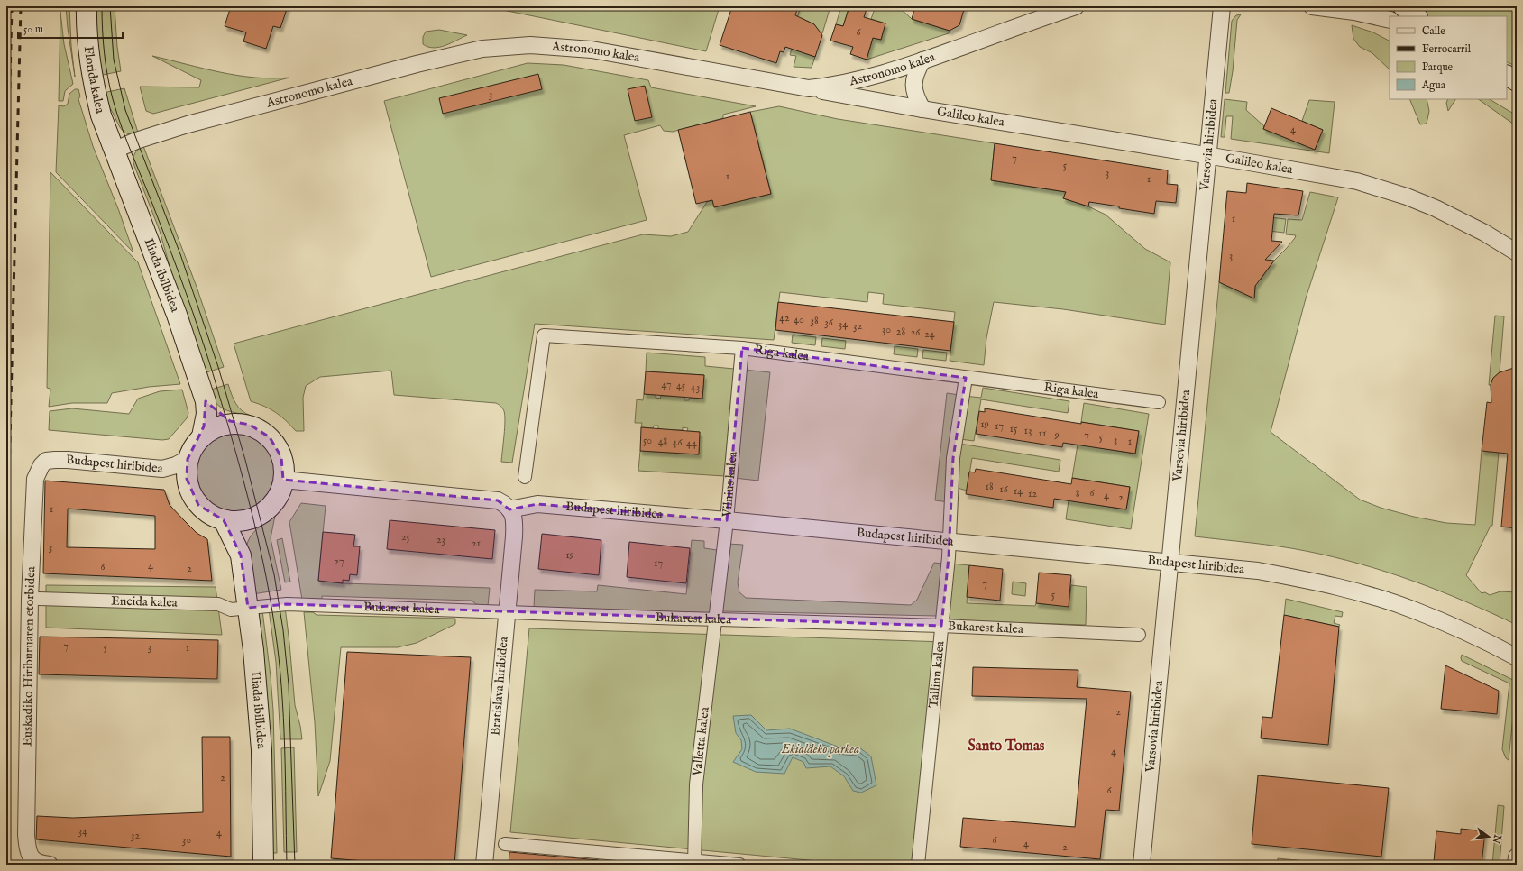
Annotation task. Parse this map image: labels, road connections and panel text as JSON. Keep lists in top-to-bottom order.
{
  "streets": {
    "main road": ["Florida kalea", "Iliada ibilbidea"],
    "street": [
      "Astronomo kalea",
      "Galileo kalea",
      "Varsovia hiribidea",
      "Riga kalea",
      "Budapest hiribidea",
      "Vilnius kalea",
      "Eneida kalea",
      "Bukarest kalea",
      "Euskadiko Hiriburuaren etorbidea",
      "Tallinn kalea",
      "Bratislava hiribidea",
      "Valletta kalea"
    ]
  },
  "crossings": [
    ["Astronomo kalea", "Florida kalea"],
    ["Astronomo kalea", "Galileo kalea"],
    ["Astronomo kalea", "Iliada ibilbidea"],
    ["Florida kalea", "Iliada ibilbidea"],
    ["Galileo kalea", "Varsovia hiribidea"],
    ["Varsovia hiribidea", "Budapest hiribidea"],
    ["Iliada ibilbidea", "Budapest hiribidea"],
    ["Iliada ibilbidea", "Eneida kalea"],
    ["Iliada ibilbidea", "Bukarest kalea"],
    ["Riga kalea", "Vilnius kalea"],
    ["Riga kalea", "Tallinn kalea"],
    ["Budapest hiribidea", "Vilnius kalea"],
    ["Budapest hiribidea", "Euskadiko Hiriburuaren etorbidea"],
    ["Budapest hiribidea", "Tallinn kalea"],
    ["Budapest hiribidea", "Bratislava hiribidea"],
    ["Vilnius kalea", "Bukarest kalea"],
    ["Vilnius kalea", "Valletta kalea"],
    ["Eneida kalea", "Bukarest kalea"],
    ["Bukarest kalea", "Tallinn kalea"],
    ["Bukarest kalea", "Bratislava hiribidea"],
    ["Bukarest kalea", "Valletta kalea"]
  ],
  "districts": ["Santo Tomas"],
  "parks": ["Ekialdeko parkea"],
  "house_numbers": [
    "6",
    "3",
    "4",
    "7",
    "5",
    "3",
    "1",
    "1",
    "1",
    "3",
    "42",
    "40",
    "38",
    "36",
    "34",
    "32",
    "30",
    "28",
    "26",
    "24",
    "47",
    "45",
    "43",
    "19",
    "17",
    "15",
    "13",
    "11",
    "9",
    "7",
    "5",
    "3",
    "50",
    "48",
    "1",
    "46",
    "44",
    "18",
    "16",
    "14",
    "6",
    "12",
    "8",
    "4",
    "2",
    "1",
    "25",
    "23",
    "21",
    "3",
    "19",
    "27",
    "17",
    "4",
    "6",
    "2",
    "7",
    "5",
    "7",
    "5",
    "3",
    "1",
    "2",
    "4",
    "2",
    "6",
    "34",
    "4",
    "32",
    "30",
    "6",
    "4",
    "2"
  ],
  "legend": [
    "Calle",
    "Ferrocarril",
    "Parque",
    "Agua"
  ],
  "scale_bar": "50 m",
  "north": "right"
}
